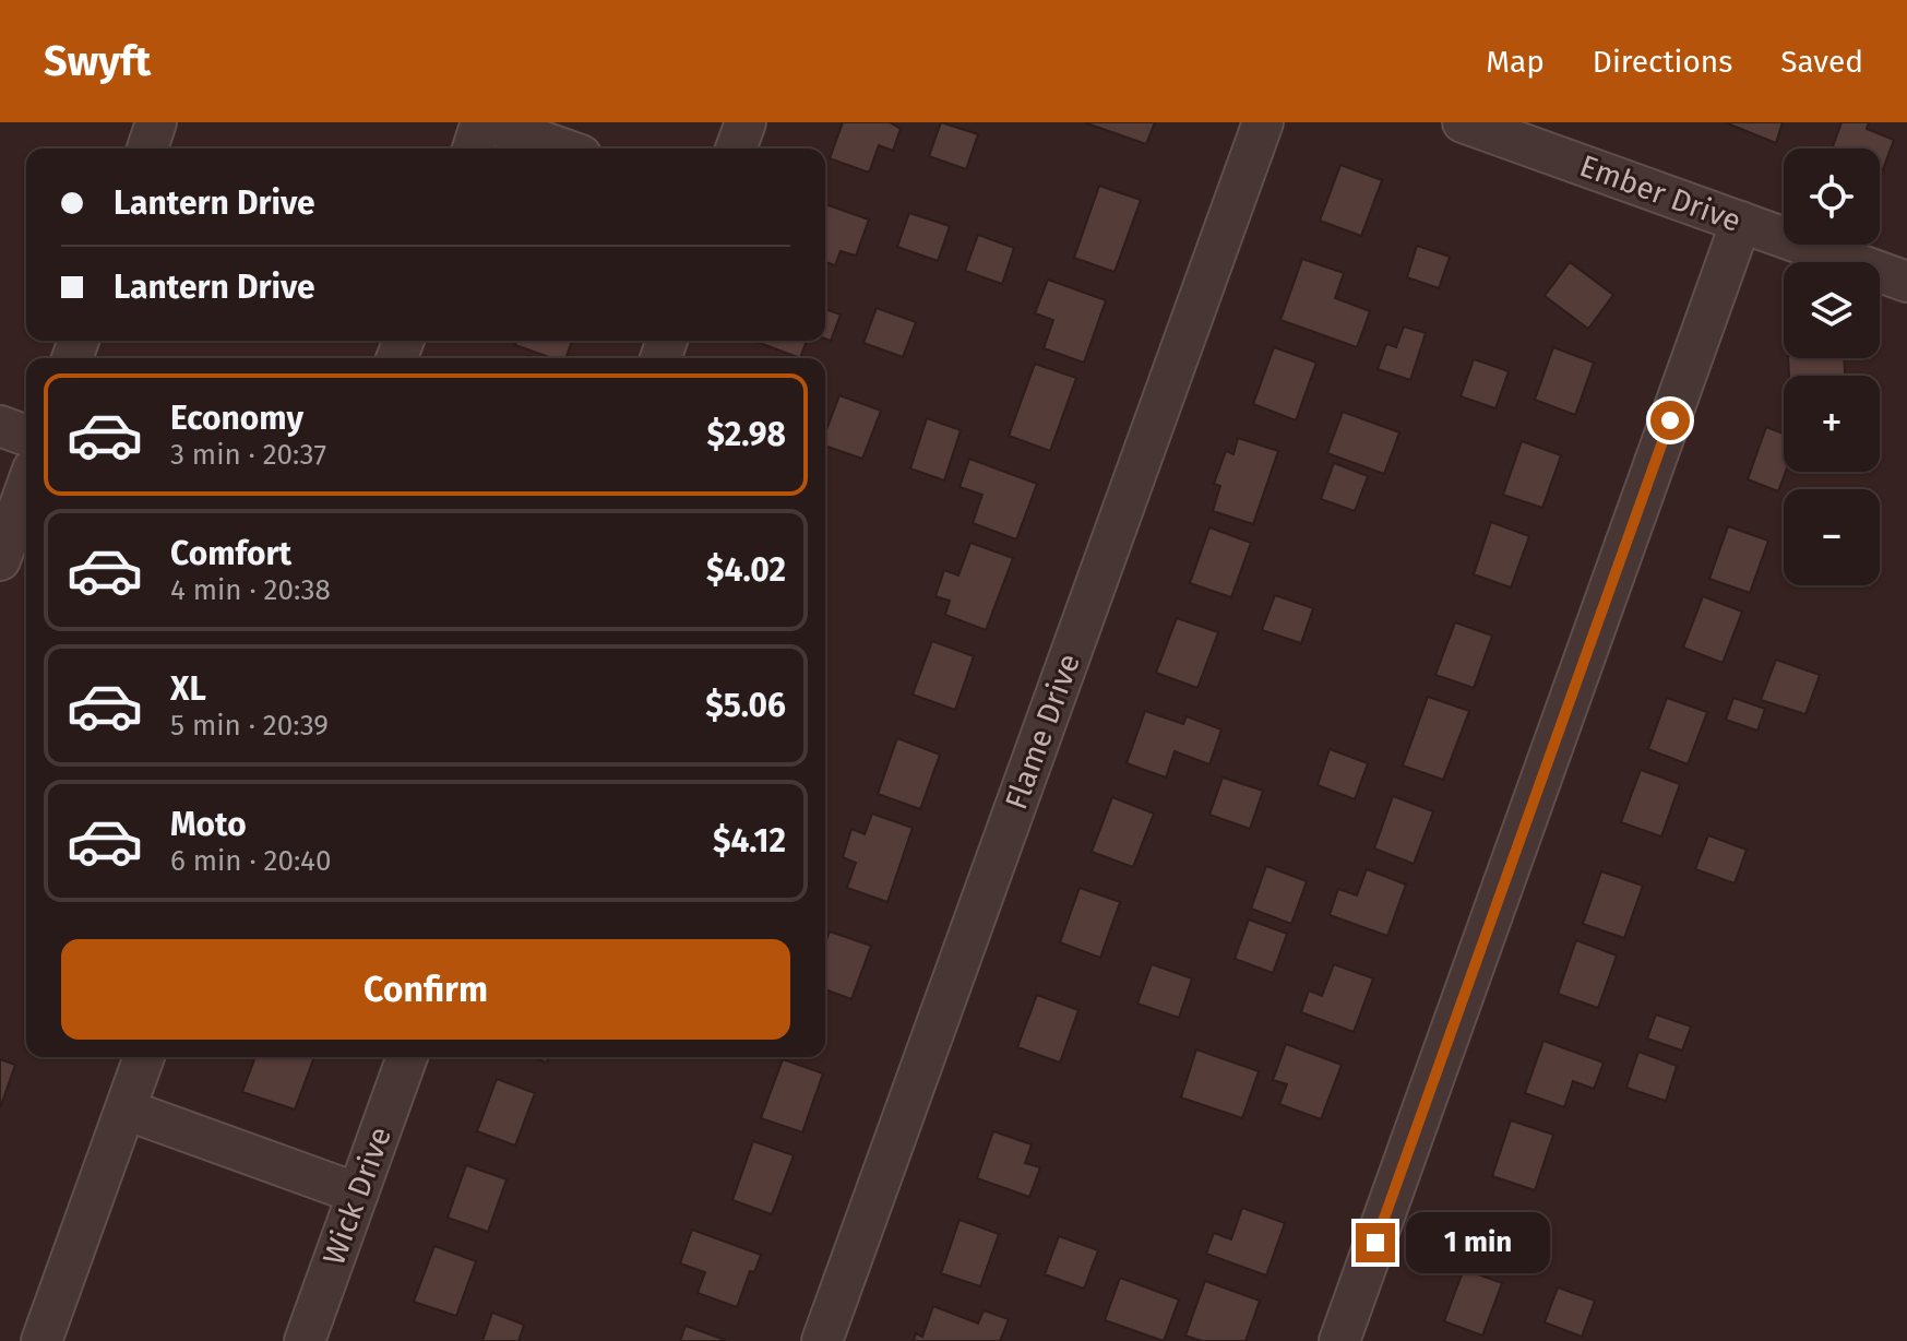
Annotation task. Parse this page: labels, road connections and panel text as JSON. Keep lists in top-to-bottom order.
{
  "streets": {
    "street": ["Ember Drive", "Flame Drive", "Wick Drive"]
  },
  "page": {
    "header": "Swyft",
    "nav": ["Map", "Directions", "Saved"],
    "map_buttons": ["+", "−"],
    "banner": ["Lantern Drive", "Lantern Drive"],
    "list": [
      {
        "name": "Economy",
        "note": "3 min · 20:37",
        "value": "$2.98"
      },
      {
        "name": "Comfort",
        "note": "4 min · 20:38",
        "value": "$4.02"
      },
      {
        "name": "XL",
        "note": "5 min · 20:39",
        "value": "$5.06"
      },
      {
        "name": "Moto",
        "note": "6 min · 20:40",
        "value": "$4.12"
      }
    ],
    "buttons": "Confirm",
    "bubble": "1 min"
  }
}
